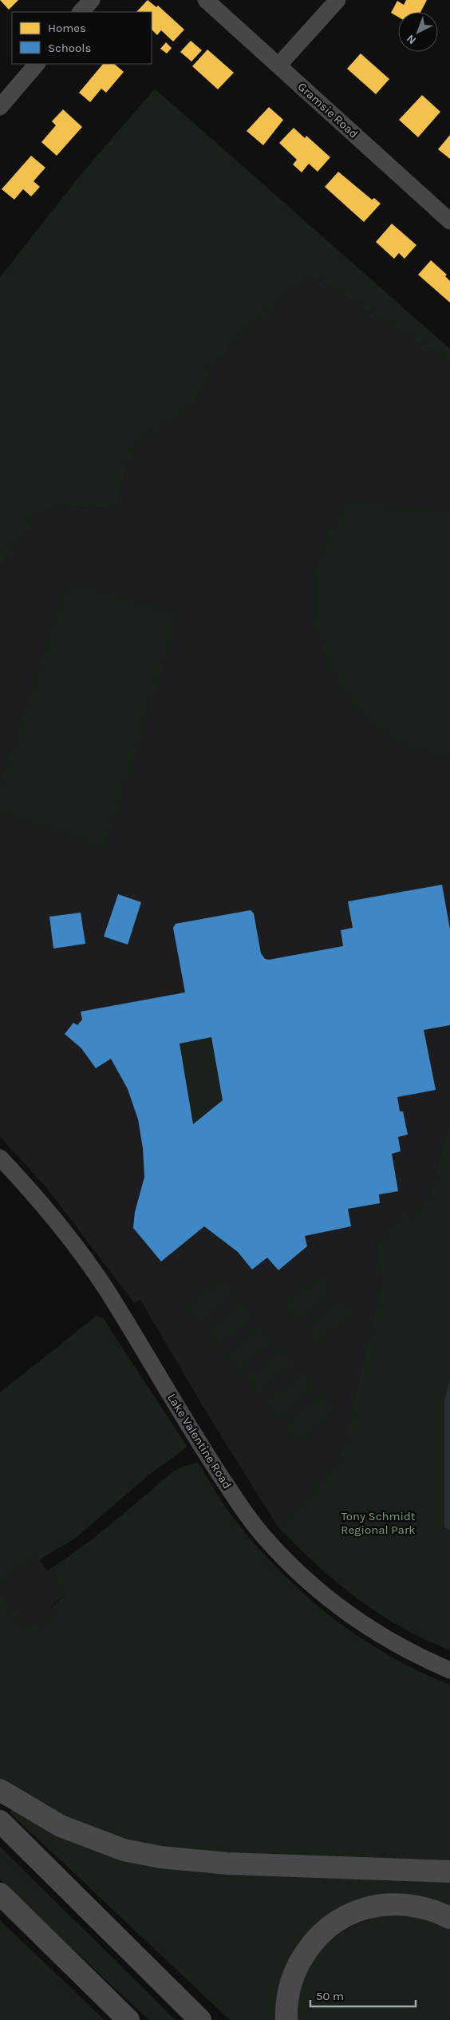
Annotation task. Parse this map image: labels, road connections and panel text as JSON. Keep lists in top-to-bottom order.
{
  "streets": {
    "street": ["Gramsie Road", "Lake Valentine Road"]
  },
  "parks": ["Tony Schmidt Regional Park"],
  "legend": ["Homes", "Schools"],
  "scale_bar": "50 m",
  "north": "bottom left"
}
